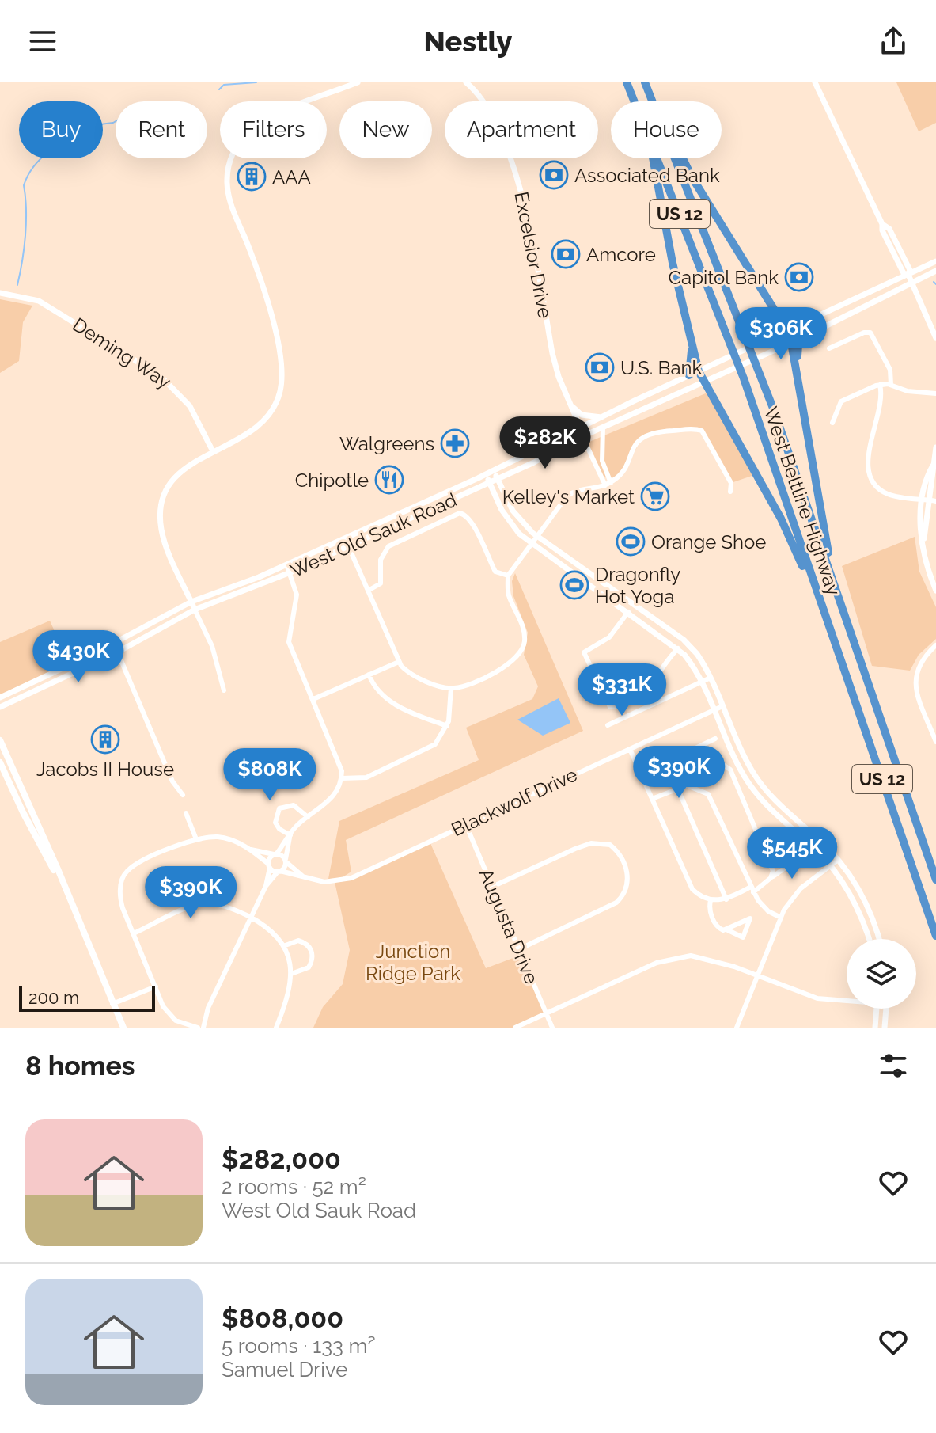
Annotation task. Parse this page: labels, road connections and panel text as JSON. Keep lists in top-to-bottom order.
{
  "streets": {
    "highway": ["US 12", "West Beltline Highway"],
    "street": [
      "Excelsior Drive",
      "Deming Way",
      "West Old Sauk Road",
      "Blackwolf Drive",
      "Augusta Drive"
    ]
  },
  "crossings": [
    ["Excelsior Drive", "West Old Sauk Road"],
    ["Blackwolf Drive", "Augusta Drive"]
  ],
  "parks": ["Junction Ridge Park"],
  "places": {
    "bank": [
      "Associated Bank",
      "Amcore",
      "Capitol Bank",
      "U.S. Bank"
    ],
    "building": ["AAA", "Jacobs II House"],
    "pharmacy": ["Walgreens"],
    "restaurant": ["Chipotle"],
    "supermarket": ["Kelley's Market"],
    "sports": ["Orange Shoe", "Dragonfly Hot Yoga"]
  },
  "scale_bar": "200 m",
  "page": {
    "header": "Nestly",
    "chip": [
      "Buy",
      "Rent",
      "Filters",
      "New",
      "Apartment",
      "House"
    ],
    "price": [
      "$306K",
      "$282K",
      "$430K",
      "$331K",
      "$390K",
      "$808K",
      "$545K",
      "$390K"
    ],
    "scale": "200 m",
    "heading": "8 homes",
    "list": [
      {
        "name": "$282,000",
        "note": "2 rooms · 52 m² · West Old Sauk Road"
      },
      {
        "name": "$808,000",
        "note": "5 rooms · 133 m² · Samuel Drive"
      }
    ]
  }
}
